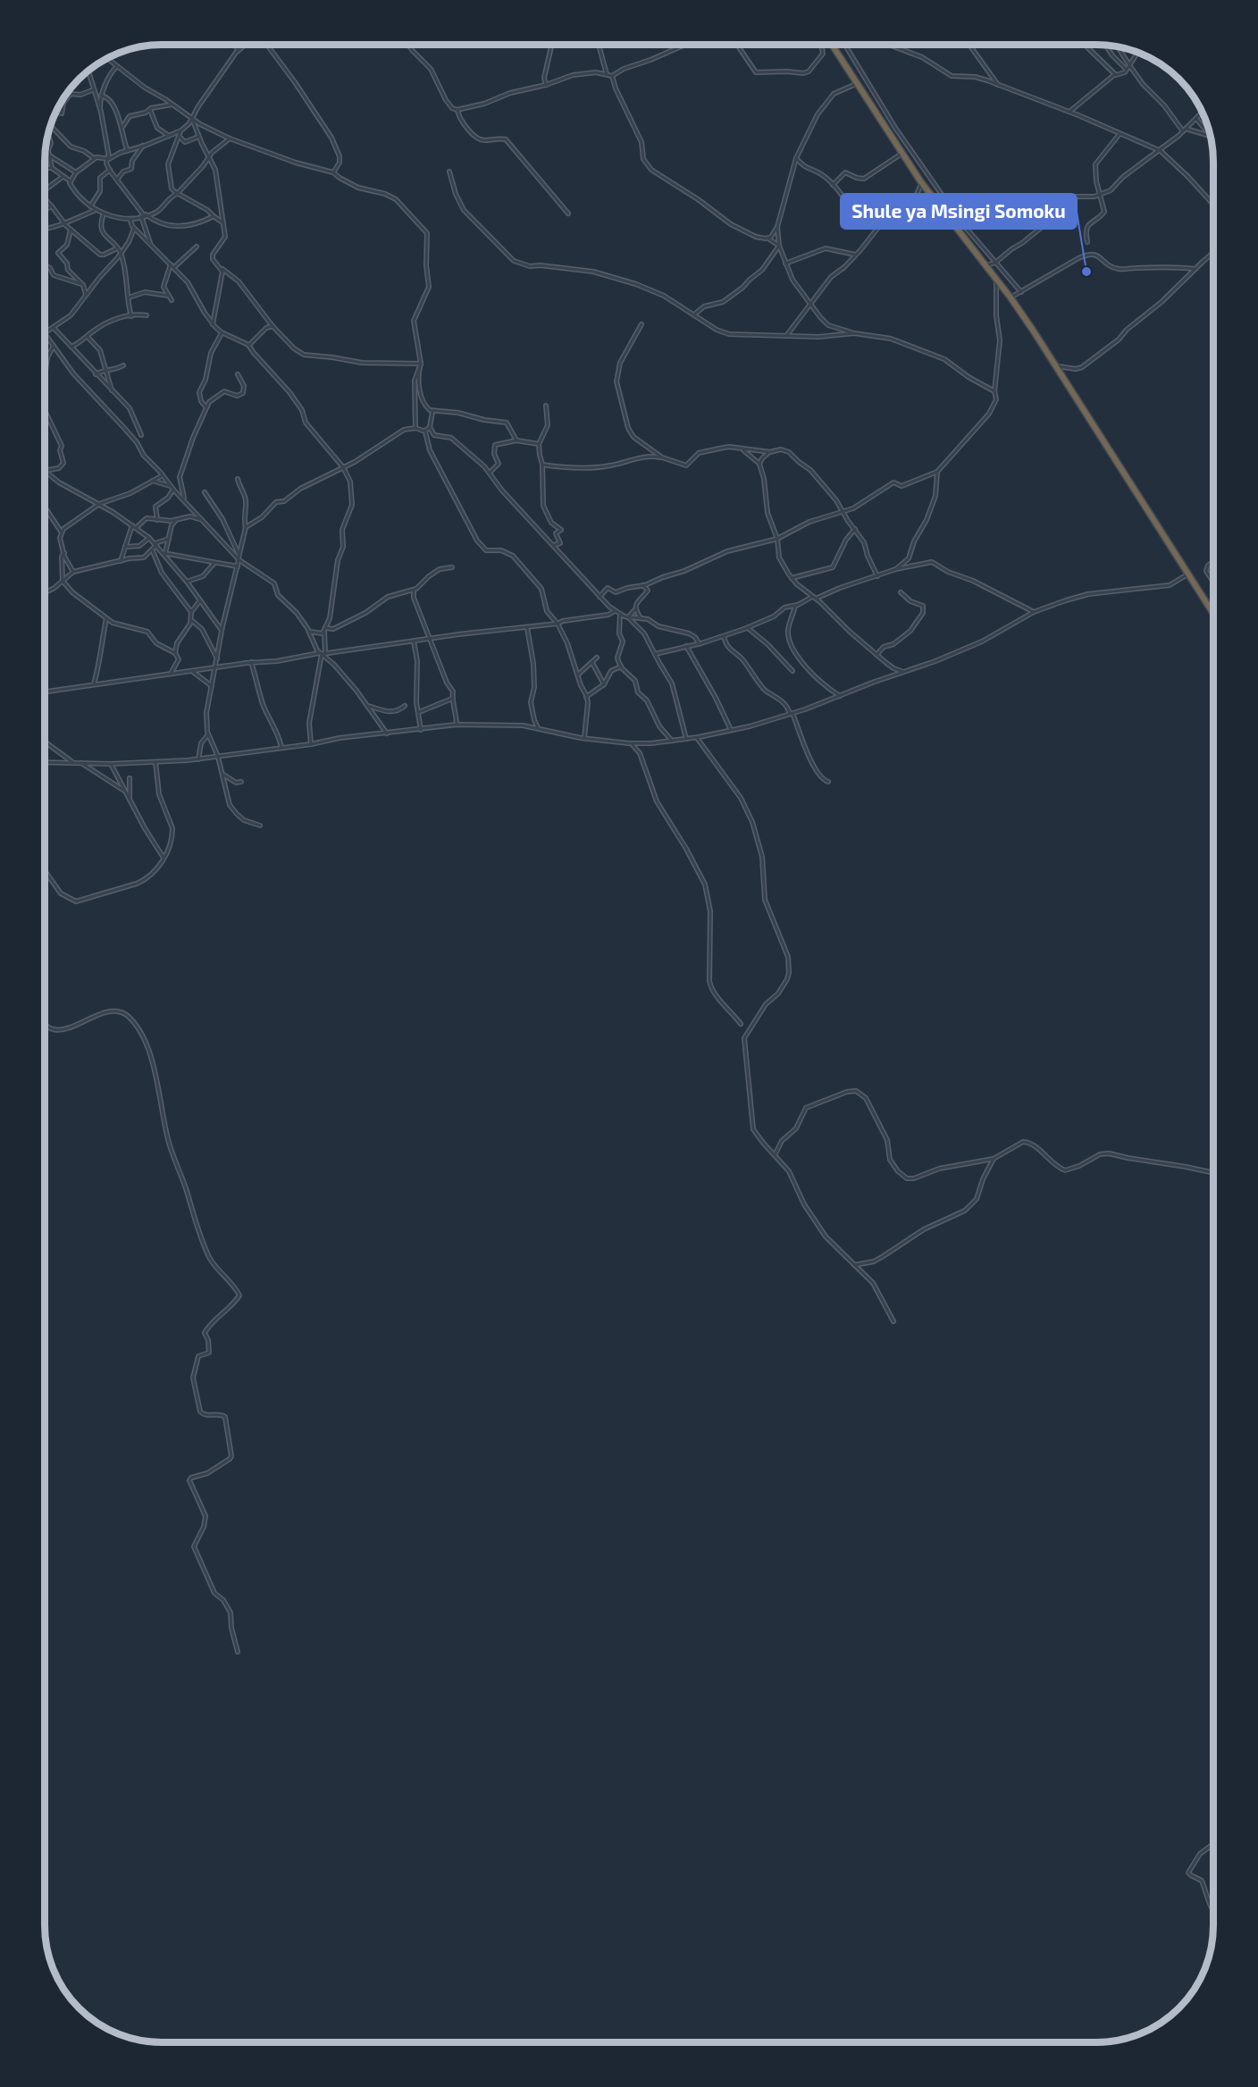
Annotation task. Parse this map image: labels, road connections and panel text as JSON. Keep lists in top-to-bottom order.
{
  "places": ["Shule ya Msingi Somoku"]
}
